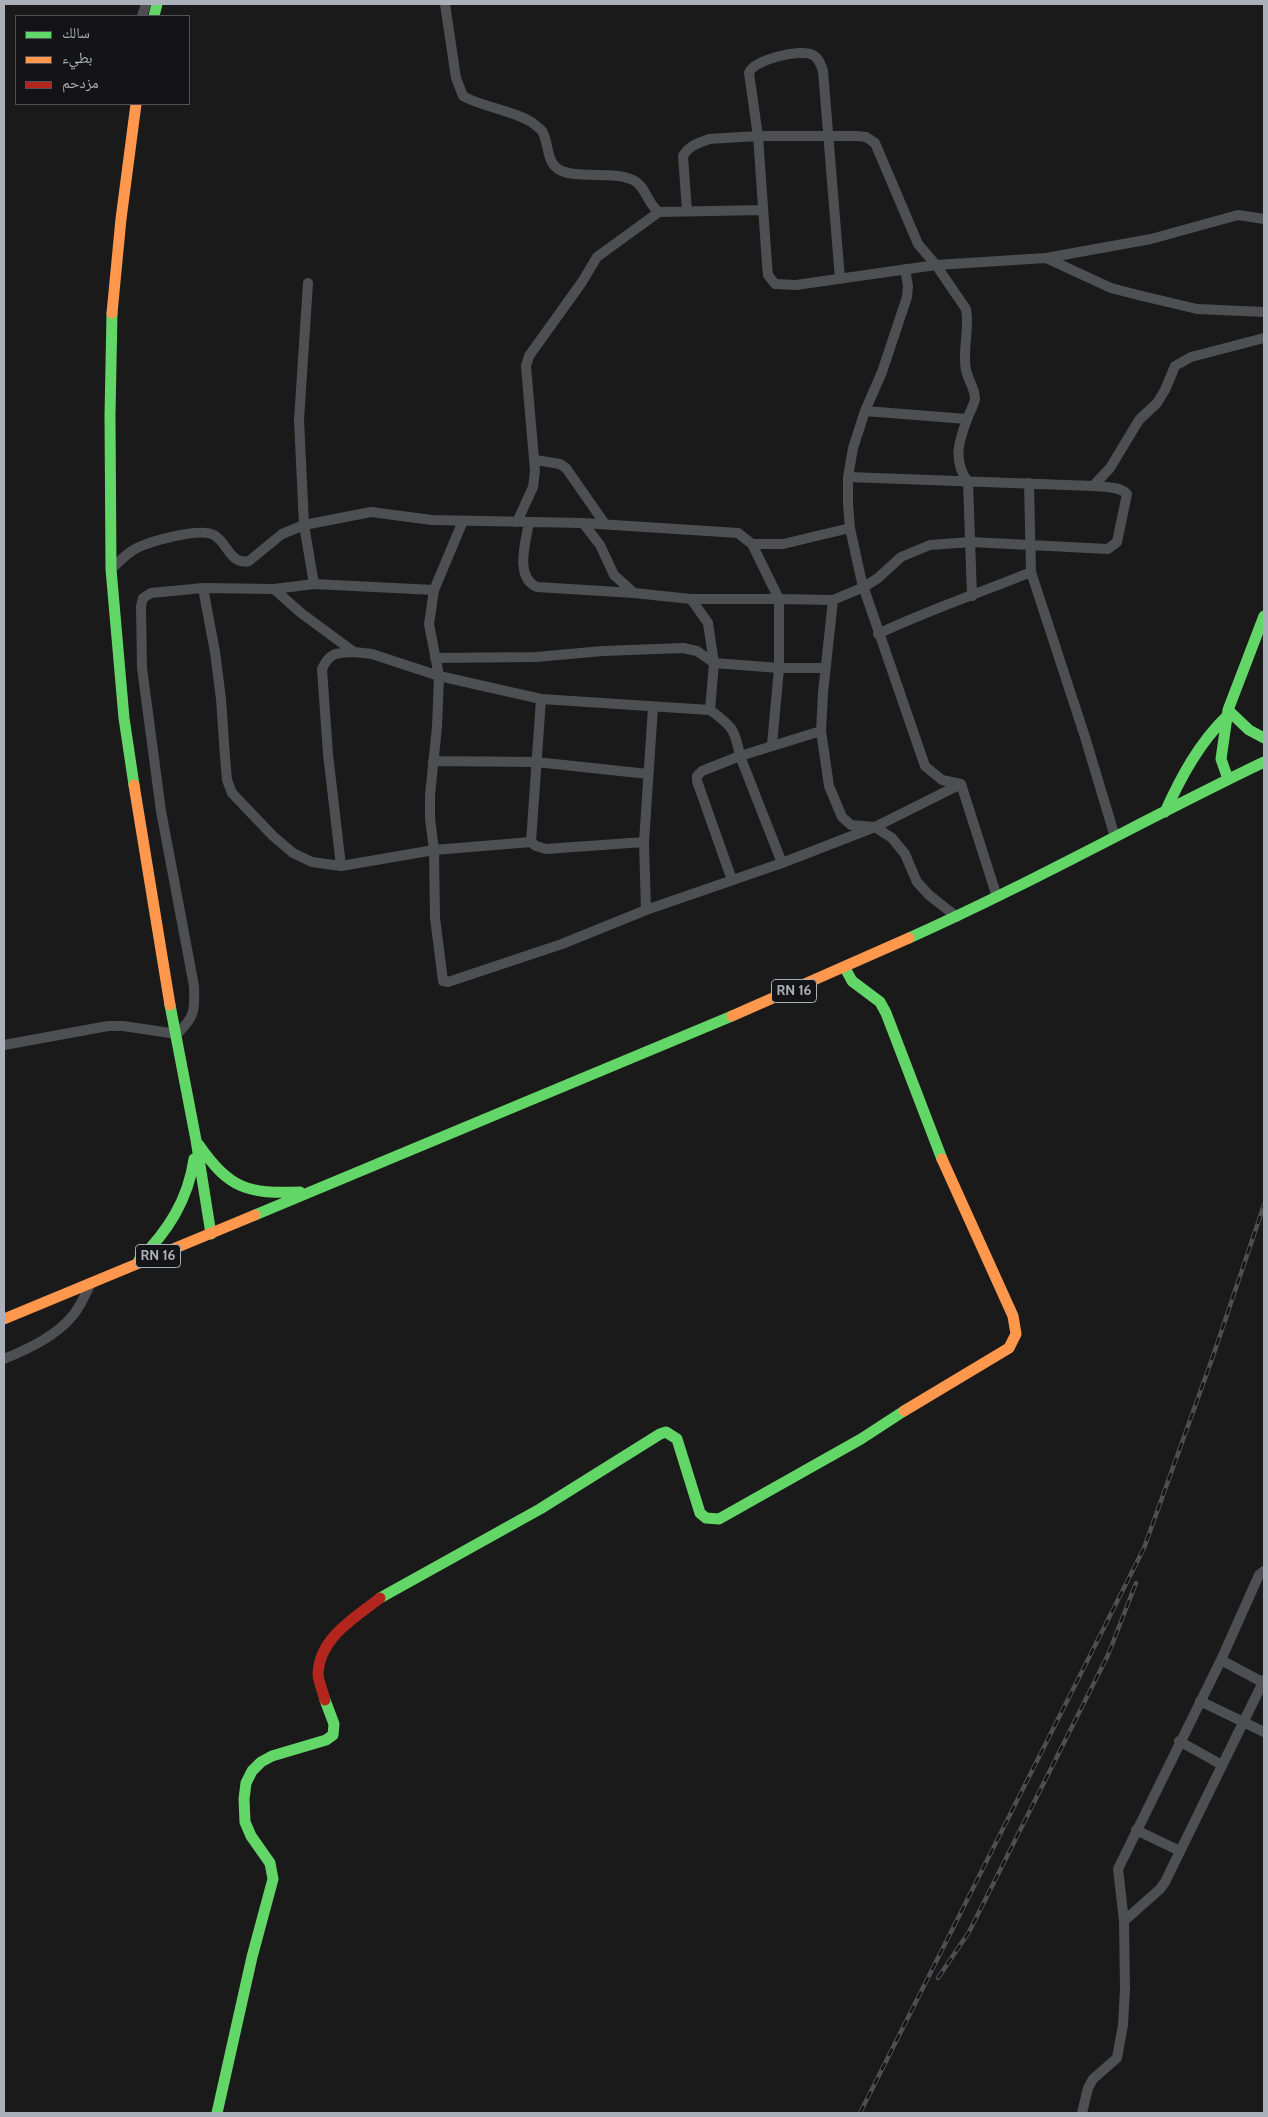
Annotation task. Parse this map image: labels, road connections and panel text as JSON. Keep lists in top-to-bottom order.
{
  "streets": {
    "main road": ["RN 16"]
  },
  "legend": ["سالك", "بطيء", "مزدحم"]
}
